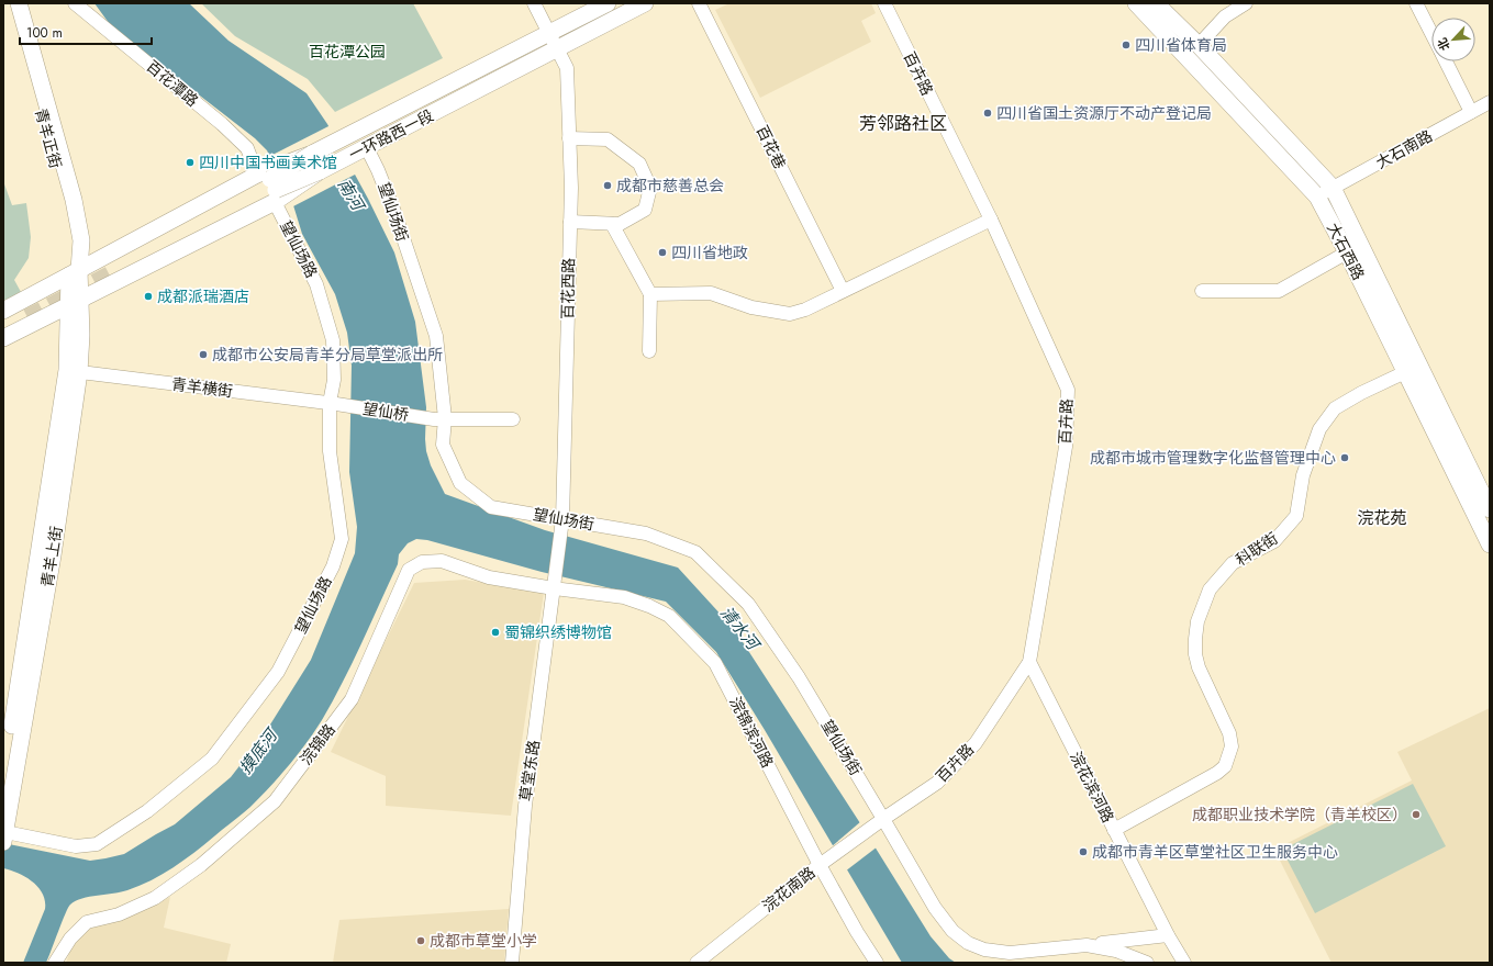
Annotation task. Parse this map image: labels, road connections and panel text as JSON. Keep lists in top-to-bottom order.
{
  "streets": {
    "main road": [
      "一环路西一段",
      "青羊正街",
      "大石西路",
      "青羊上街"
    ],
    "street": [
      "百卉路",
      "百花潭路",
      "百花巷",
      "大石南路",
      "望仙场街",
      "望仙场路",
      "百花西路",
      "青羊横街",
      "望仙桥",
      "科联街",
      "浣锦滨河路",
      "浣锦路",
      "草堂东路",
      "浣花滨河路",
      "浣花南路"
    ]
  },
  "crossings": [
    ["百卉路", "望仙场街"],
    ["百卉路", "浣花滨河路"],
    ["百卉路", "浣花南路"],
    ["百花潭路", "一环路西一段"],
    ["百花潭路", "望仙场路"],
    ["一环路西一段", "望仙场街"],
    ["一环路西一段", "望仙场路"],
    ["一环路西一段", "百花西路"],
    ["青羊正街", "青羊上街"],
    ["大石南路", "大石西路"],
    ["望仙场街", "百花西路"],
    ["望仙场街", "望仙桥"],
    ["望仙场街", "浣花南路"],
    ["望仙场路", "青羊横街"],
    ["望仙场路", "望仙桥"],
    ["望仙场路", "青羊上街"],
    ["大石西路", "科联街"],
    ["百花西路", "浣锦滨河路"],
    ["百花西路", "浣锦路"],
    ["百花西路", "草堂东路"],
    ["青羊横街", "望仙桥"],
    ["青羊横街", "青羊上街"],
    ["科联街", "浣花滨河路"],
    ["浣锦滨河路", "浣锦路"],
    ["浣锦滨河路", "草堂东路"],
    ["浣锦滨河路", "浣花南路"],
    ["浣锦路", "草堂东路"]
  ],
  "districts": ["芳邻路社区", "浣花苑"],
  "water": ["南河", "清水河", "摸底河"],
  "parks": ["百花潭公园"],
  "places": [
    "四川省体育局",
    "四川省国土资源厅不动产登记局",
    "四川中国书画美术馆",
    "成都市慈善总会",
    "四川省地政",
    "成都派瑞酒店",
    "成都市公安局青羊分局草堂派出所",
    "成都市城市管理数字化监督管理中心",
    "蜀锦织绣博物馆",
    "成都职业技术学院（青羊校区）",
    "成都市青羊区草堂社区卫生服务中心",
    "成都市草堂小学"
  ],
  "scale_bar": "100 m",
  "north": "bottom left"
}
